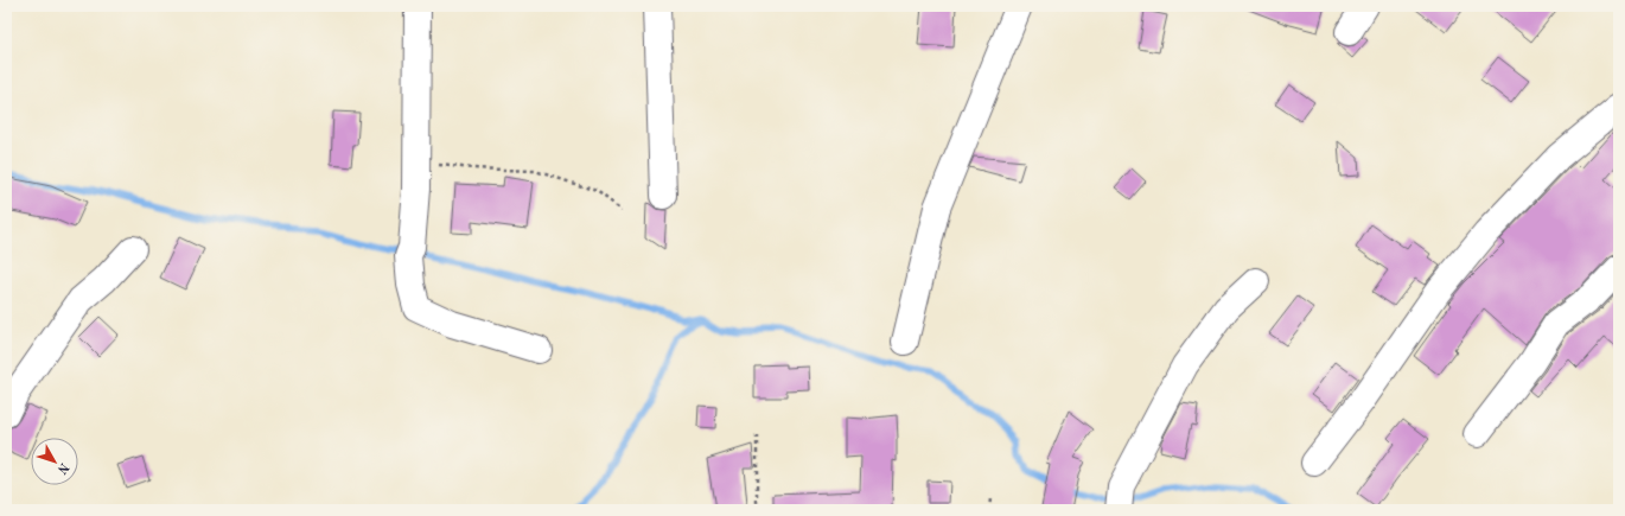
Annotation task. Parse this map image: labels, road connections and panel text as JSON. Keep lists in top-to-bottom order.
{
  "north": "bottom right"
}
